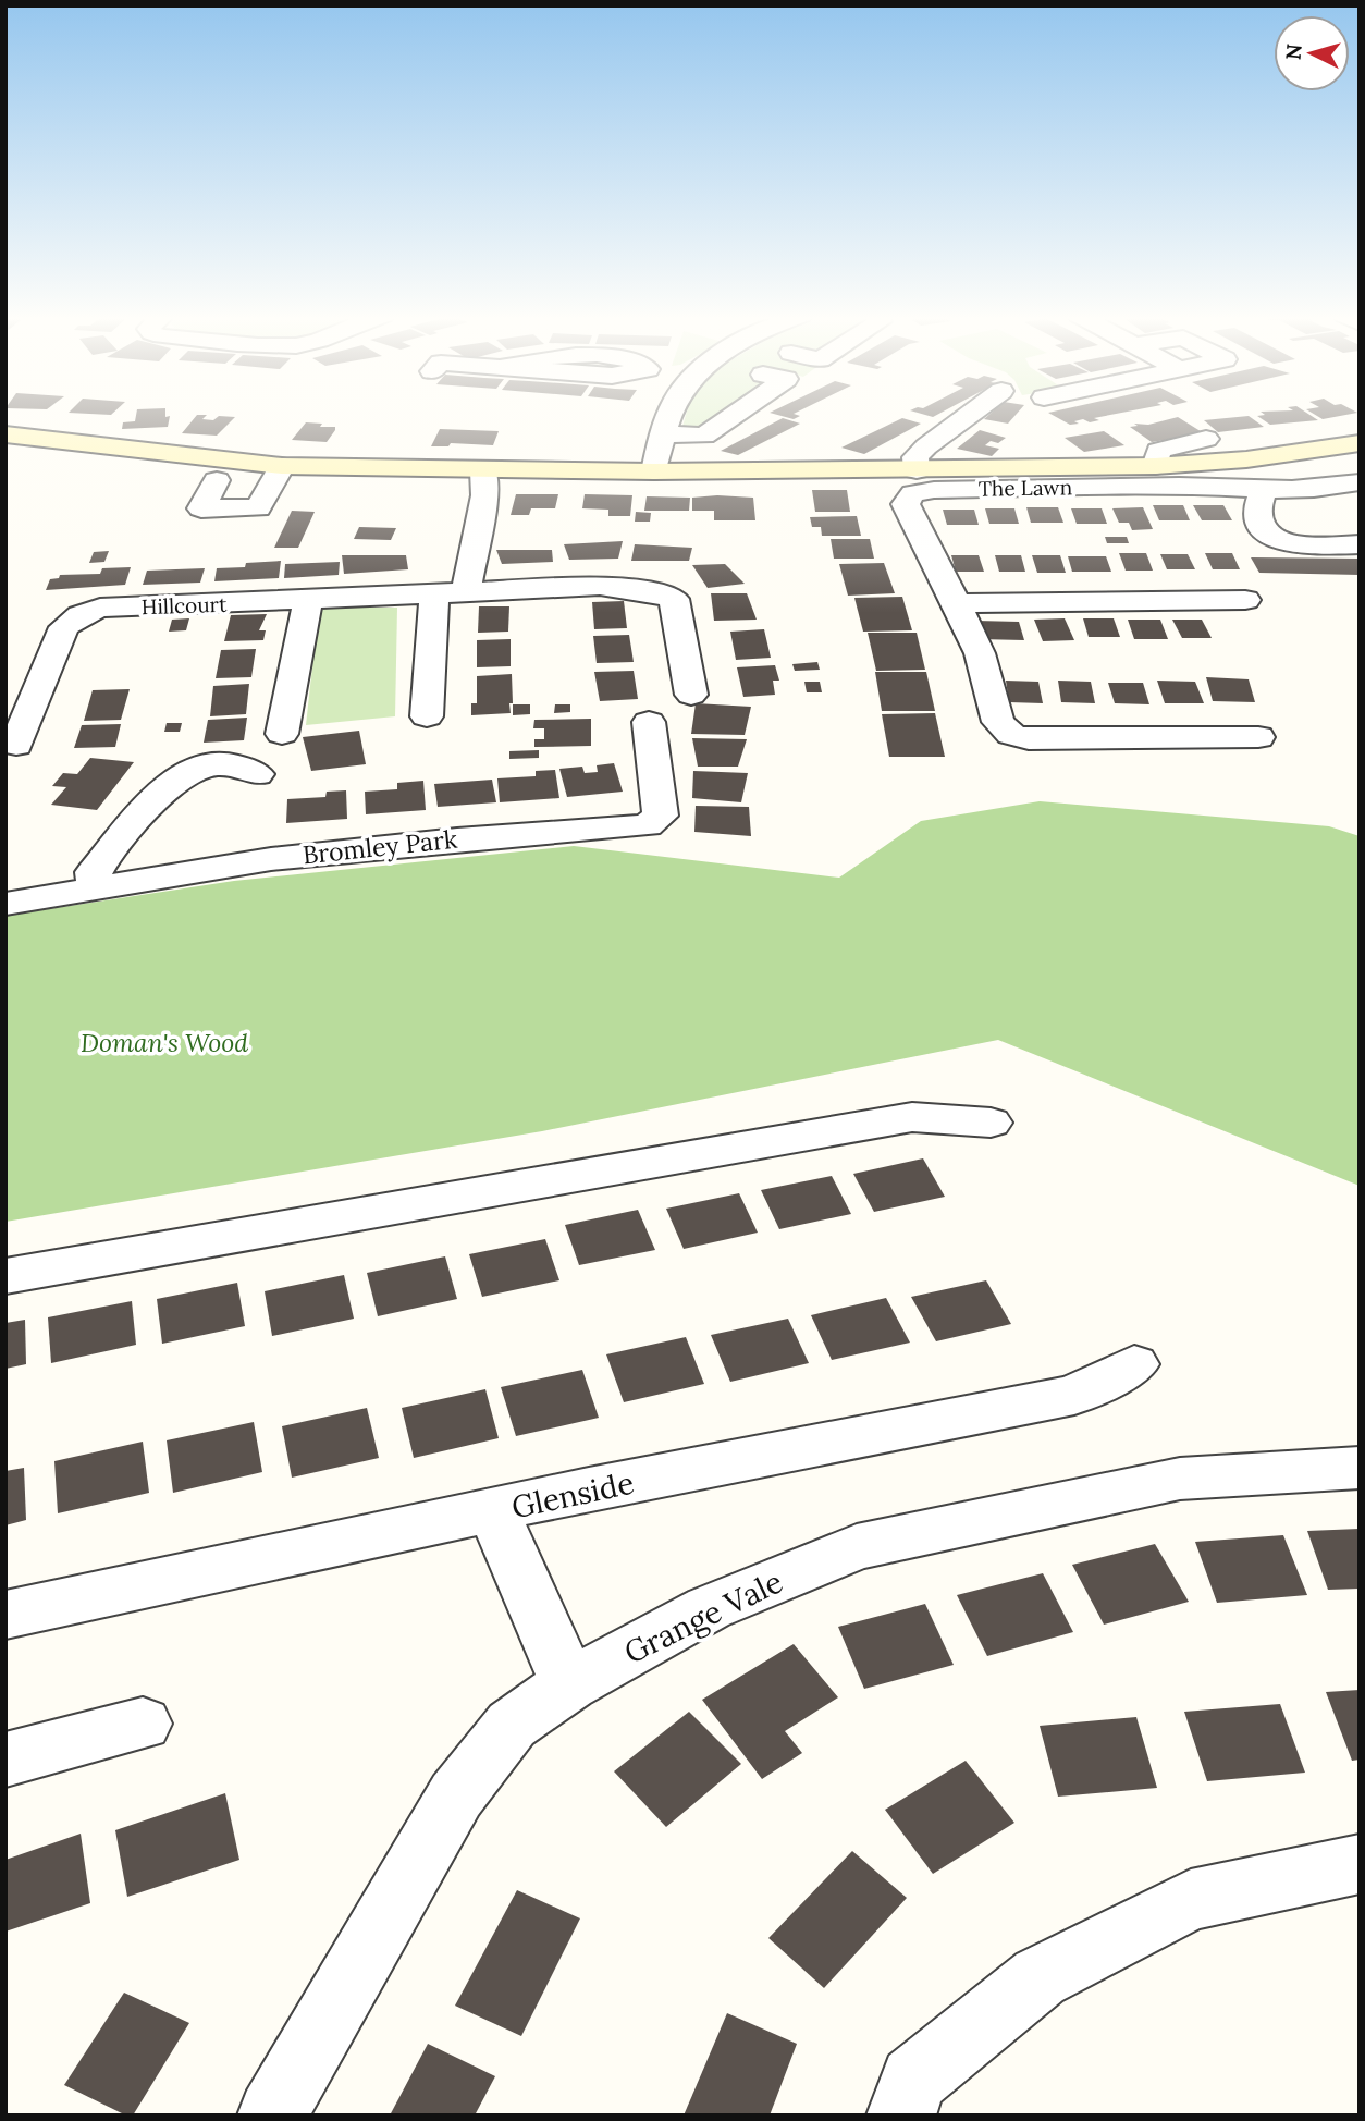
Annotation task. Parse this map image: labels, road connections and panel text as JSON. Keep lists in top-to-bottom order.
{
  "streets": {
    "street": [
      "The Lawn",
      "Hillcourt",
      "Bromley Park",
      "Glenside",
      "Grange Vale"
    ]
  },
  "parks": ["Doman's Wood"],
  "north": "left"
}
